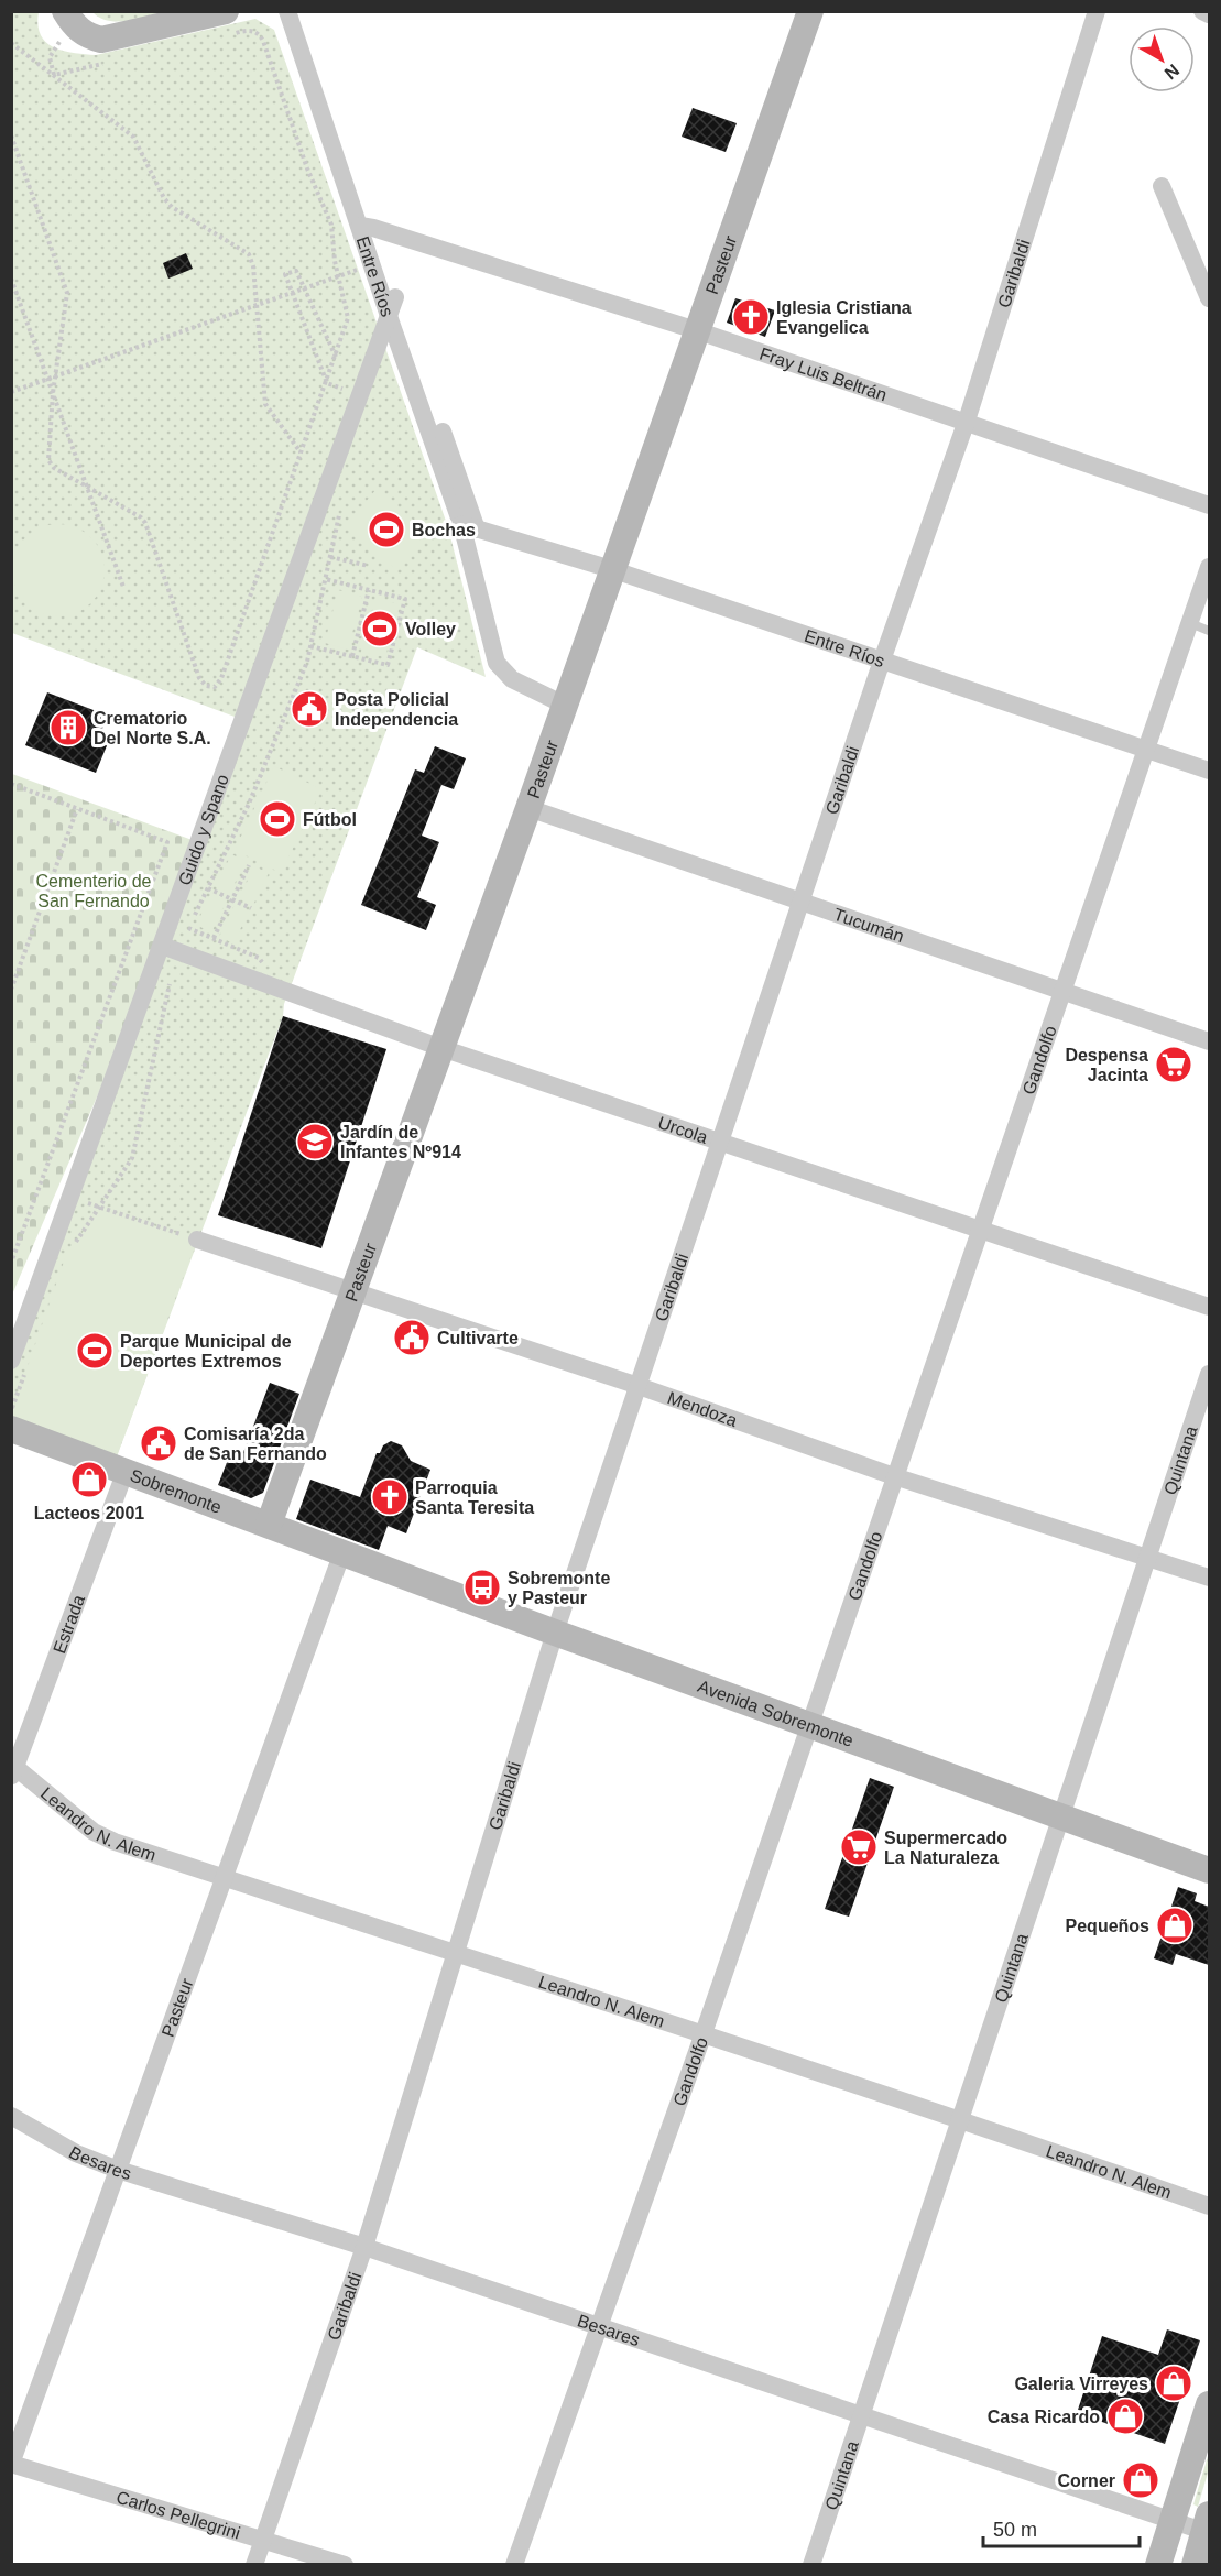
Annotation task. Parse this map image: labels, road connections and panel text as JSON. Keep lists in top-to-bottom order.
{
  "streets": {
    "street": [
      "Pasteur",
      "Garibaldi",
      "Entre Ríos",
      "Fray Luis Beltrán",
      "Guido y Spano",
      "Tucumán",
      "Gandolfo",
      "Urcola",
      "Mendoza",
      "Quintana",
      "Sobremonte",
      "Estrada",
      "Avenida Sobremonte",
      "Leandro N. Alem",
      "Besares",
      "Carlos Pellegrini"
    ]
  },
  "crossings": [
    ["Pasteur", "Entre Ríos"],
    ["Pasteur", "Fray Luis Beltrán"],
    ["Pasteur", "Tucumán"],
    ["Pasteur", "Urcola"],
    ["Pasteur", "Mendoza"],
    ["Pasteur", "Sobremonte"],
    ["Pasteur", "Avenida Sobremonte"],
    ["Pasteur", "Leandro N. Alem"],
    ["Pasteur", "Besares"],
    ["Pasteur", "Carlos Pellegrini"],
    ["Garibaldi", "Entre Ríos"],
    ["Garibaldi", "Fray Luis Beltrán"],
    ["Garibaldi", "Tucumán"],
    ["Garibaldi", "Urcola"],
    ["Garibaldi", "Mendoza"],
    ["Garibaldi", "Avenida Sobremonte"],
    ["Garibaldi", "Leandro N. Alem"],
    ["Garibaldi", "Besares"],
    ["Garibaldi", "Carlos Pellegrini"],
    ["Entre Ríos", "Fray Luis Beltrán"],
    ["Entre Ríos", "Guido y Spano"],
    ["Entre Ríos", "Gandolfo"],
    ["Guido y Spano", "Urcola"],
    ["Tucumán", "Gandolfo"],
    ["Gandolfo", "Urcola"],
    ["Gandolfo", "Mendoza"],
    ["Gandolfo", "Avenida Sobremonte"],
    ["Gandolfo", "Leandro N. Alem"],
    ["Gandolfo", "Besares"],
    ["Mendoza", "Quintana"],
    ["Quintana", "Avenida Sobremonte"],
    ["Quintana", "Leandro N. Alem"],
    ["Quintana", "Besares"],
    ["Sobremonte", "Estrada"],
    ["Sobremonte", "Avenida Sobremonte"],
    ["Estrada", "Leandro N. Alem"]
  ],
  "parks": ["Cementerio de San Fernando"],
  "places": {
    "church": ["Iglesia Cristiana Evangelica", "Parroquia Santa Teresita"],
    "sports": [
      "Bochas",
      "Volley",
      "Fútbol",
      "Parque Municipal de Deportes Extremos"
    ],
    "public building": ["Posta Policial Independencia", "Cultivarte", "Comisaría 2da de San Fernando"],
    "building": ["Crematorio Del Norte S.A."],
    "supermarket": ["Despensa Jacinta", "Supermercado La Naturaleza"],
    "school or university": ["Jardín de Infantes Nº914"],
    "shop": [
      "Lacteos 2001",
      "Pequeños",
      "Galeria Virreyes",
      "Casa Ricardo",
      "Corner"
    ],
    "bus stop": ["Sobremonte y Pasteur"]
  },
  "scale_bar": "50 m",
  "north": "bottom right"
}
